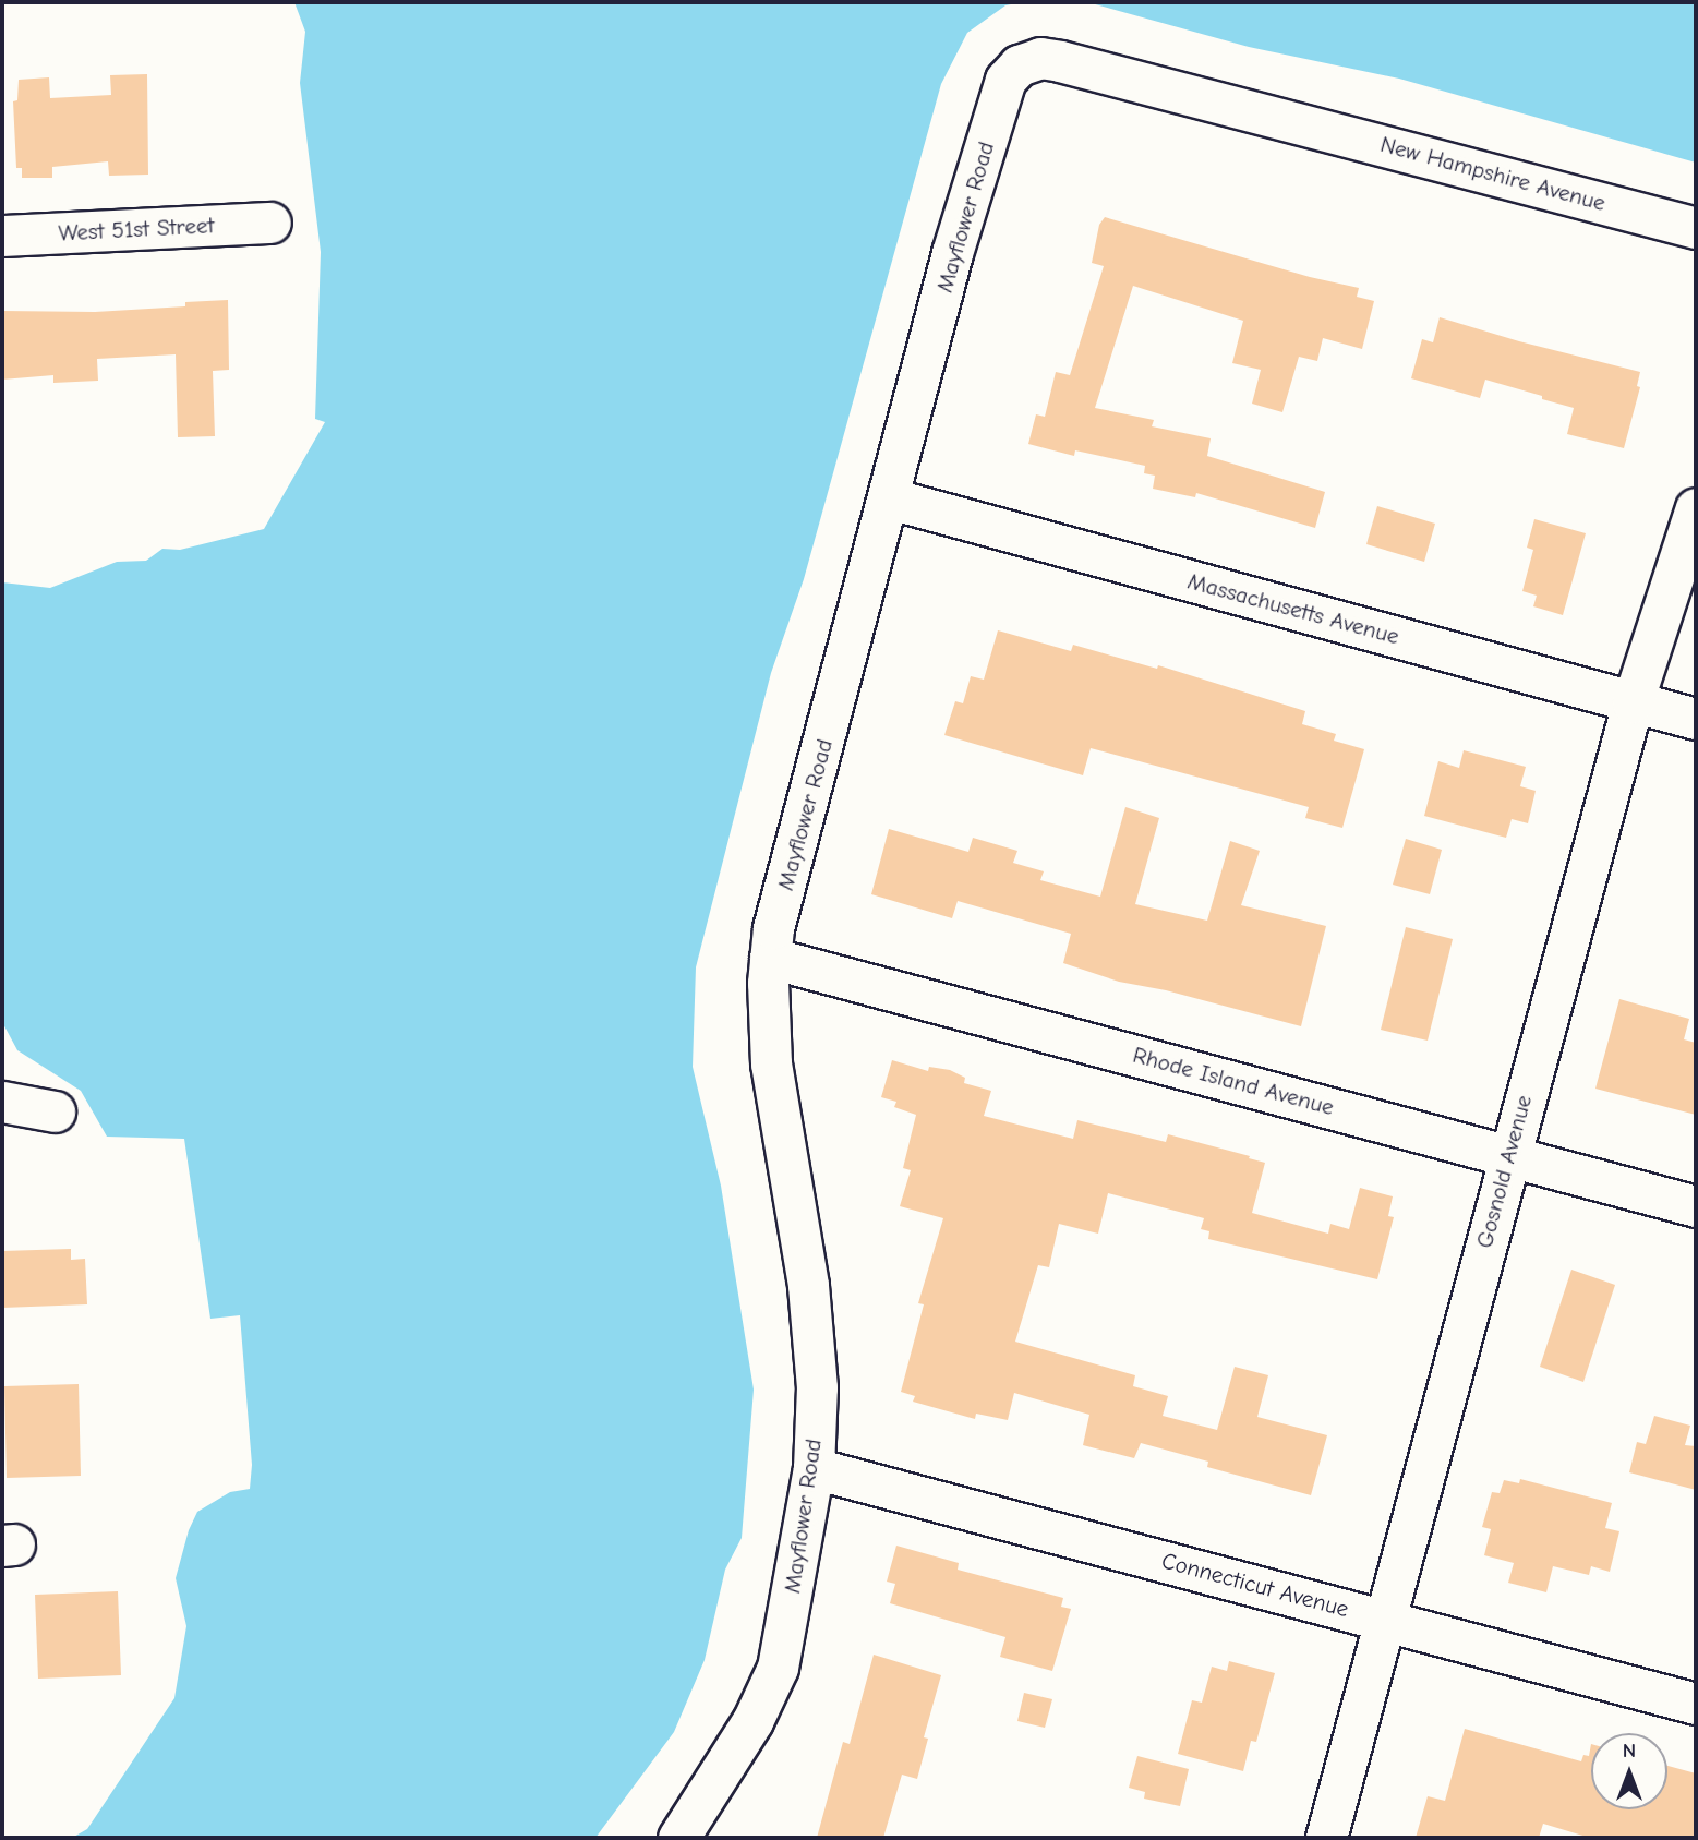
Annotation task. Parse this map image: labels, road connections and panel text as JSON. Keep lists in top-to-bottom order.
{
  "streets": {
    "street": [
      "New Hampshire Avenue",
      "Mayflower Road",
      "West 51st Street",
      "Massachusetts Avenue",
      "Rhode Island Avenue",
      "Gosnold Avenue",
      "Connecticut Avenue"
    ]
  },
  "crossings": [
    ["New Hampshire Avenue", "Mayflower Road"],
    ["Mayflower Road", "Massachusetts Avenue"],
    ["Mayflower Road", "Rhode Island Avenue"],
    ["Mayflower Road", "Connecticut Avenue"],
    ["Massachusetts Avenue", "Gosnold Avenue"],
    ["Rhode Island Avenue", "Gosnold Avenue"],
    ["Gosnold Avenue", "Connecticut Avenue"]
  ],
  "north": "top"
}
